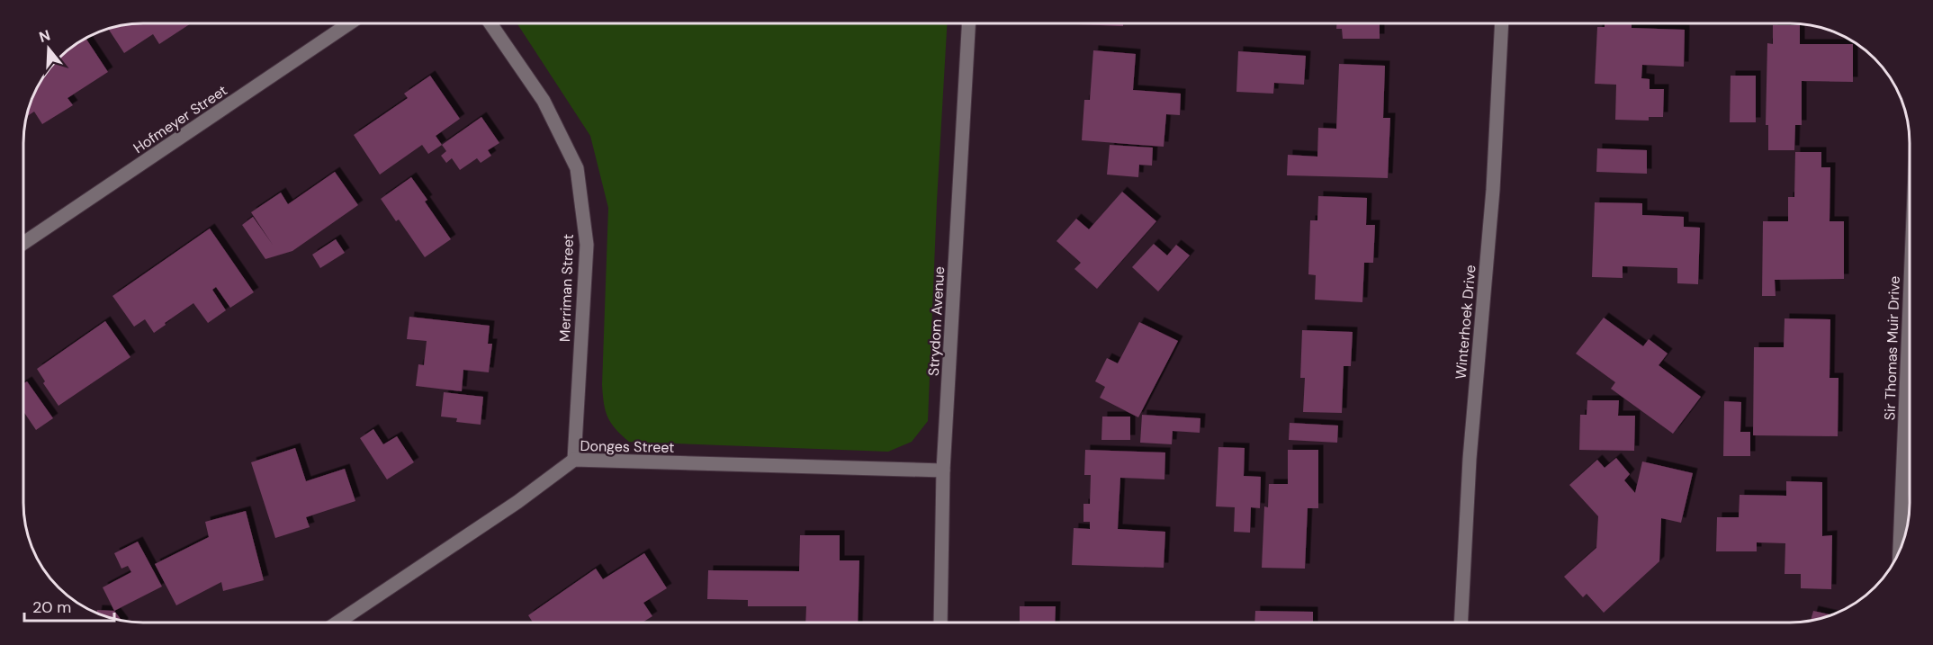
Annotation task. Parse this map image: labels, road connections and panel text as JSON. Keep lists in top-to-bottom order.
{
  "streets": {
    "street": [
      "Hofmeyer Street",
      "Merriman Street",
      "Strydom Avenue",
      "Winterhoek Drive",
      "Sir Thomas Muir Drive",
      "Donges Street"
    ]
  },
  "crossings": [
    ["Merriman Street", "Donges Street"],
    ["Strydom Avenue", "Donges Street"]
  ],
  "scale_bar": "20 m",
  "north": "top"
}
